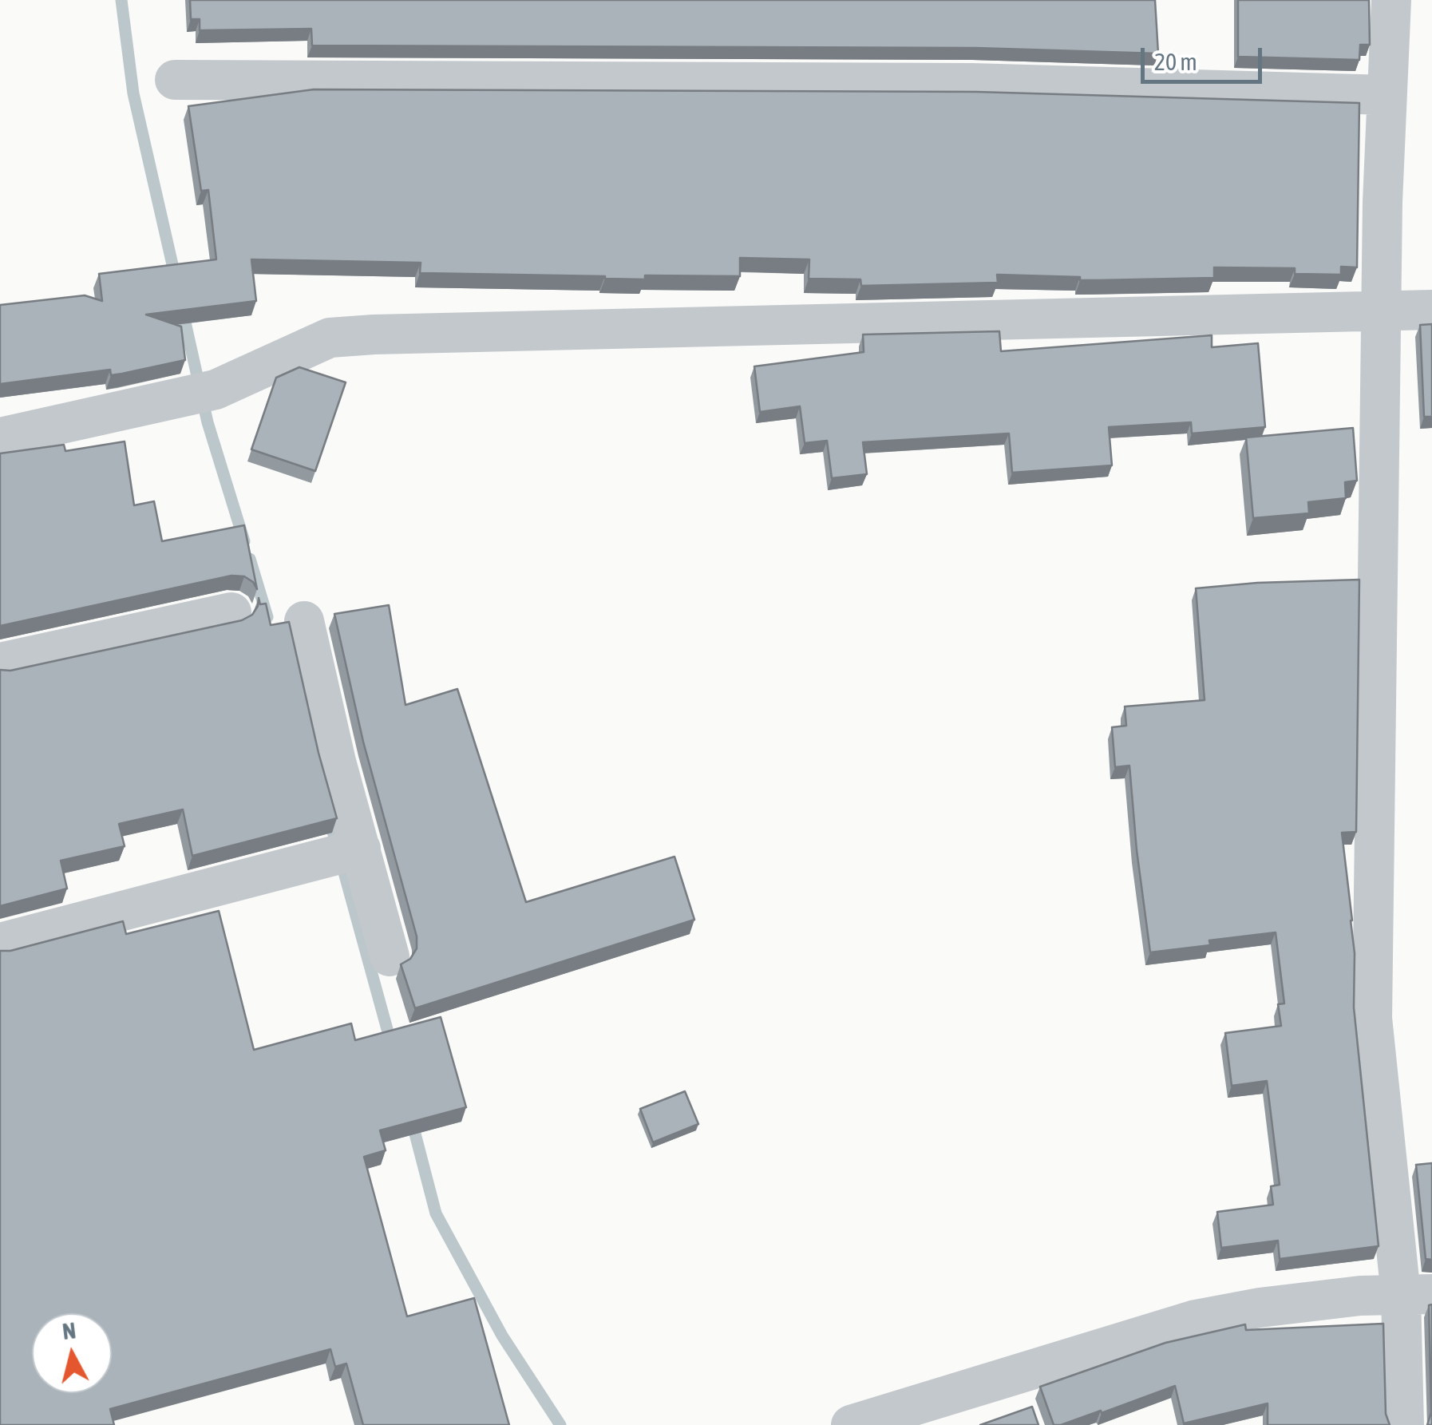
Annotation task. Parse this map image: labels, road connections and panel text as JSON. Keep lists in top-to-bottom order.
{
  "scale_bar": "20 m",
  "north": "top"
}
